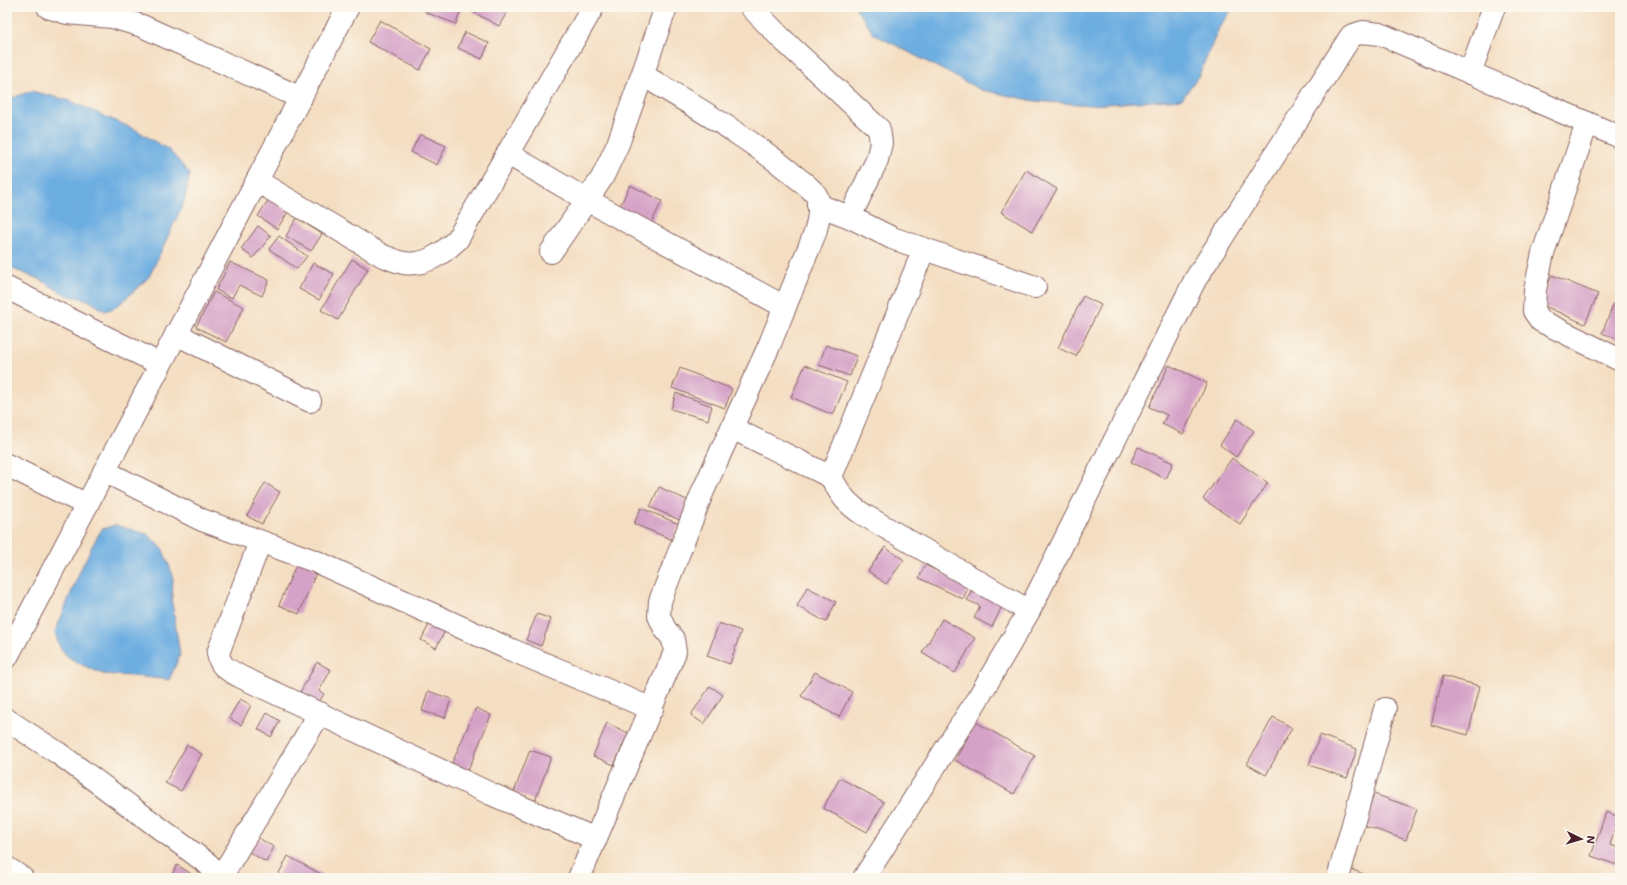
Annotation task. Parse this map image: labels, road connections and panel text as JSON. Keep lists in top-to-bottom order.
{
  "north": "right"
}
